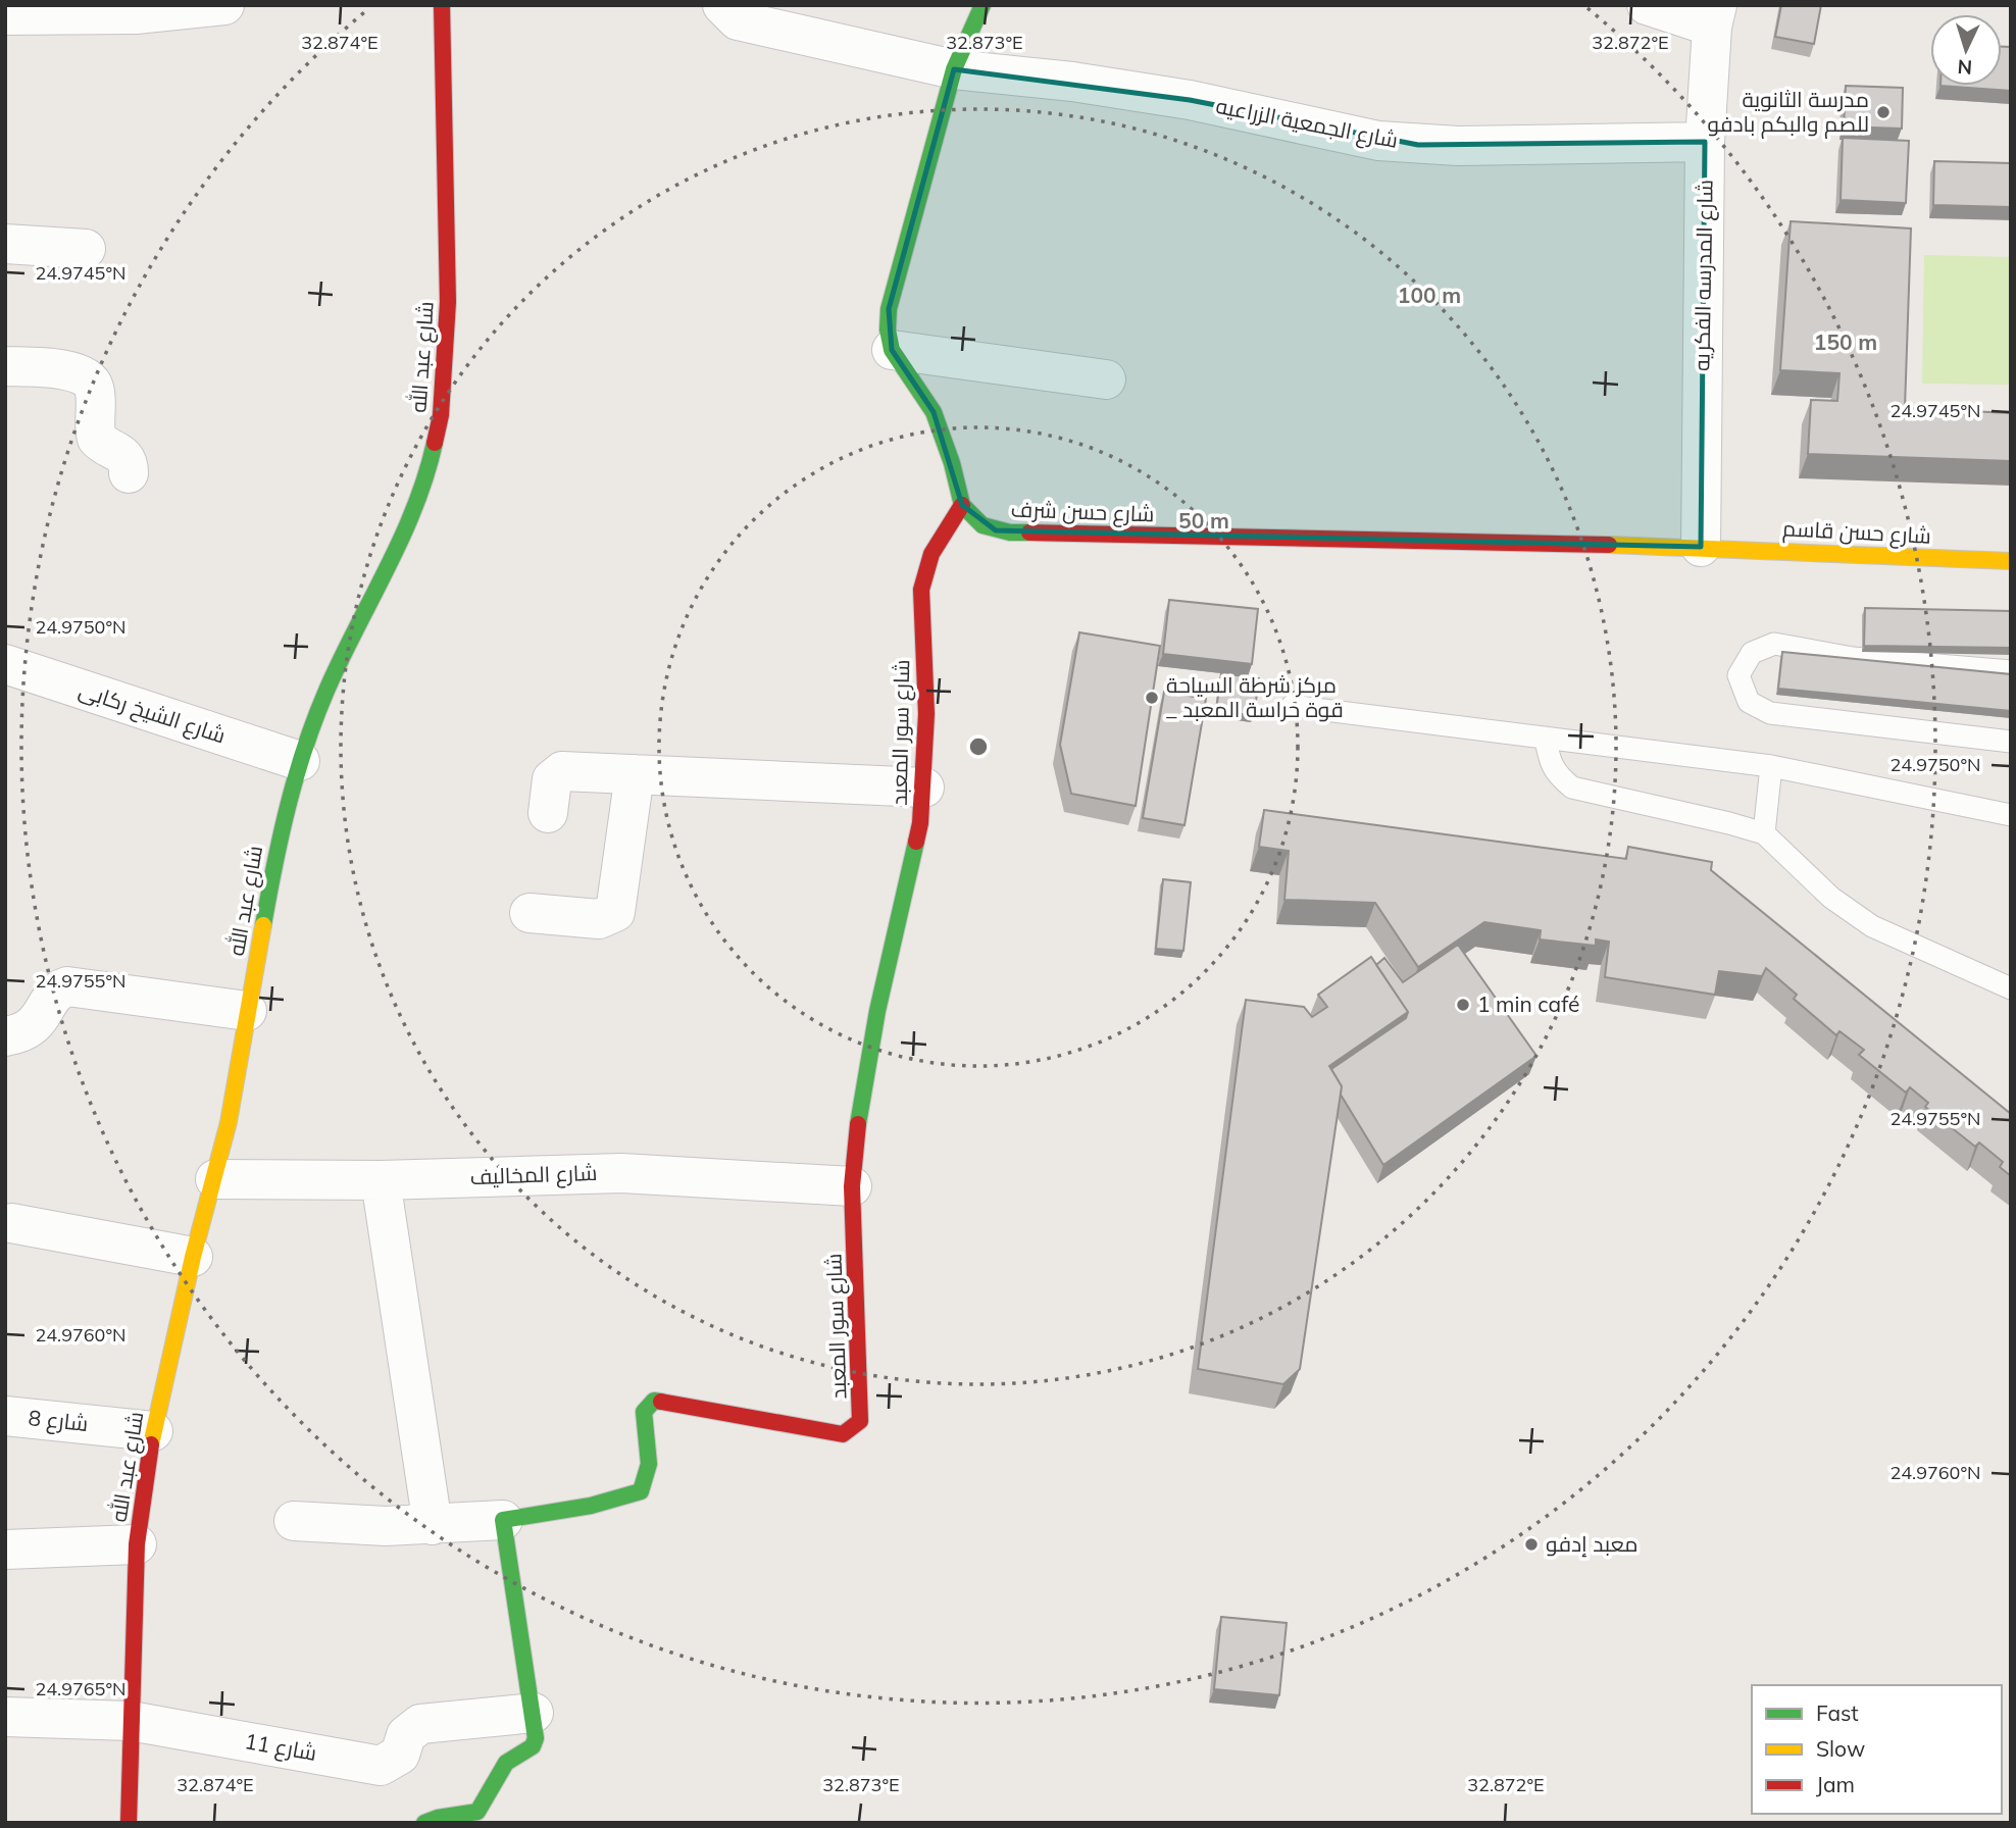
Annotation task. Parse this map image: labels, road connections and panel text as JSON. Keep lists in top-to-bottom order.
{
  "streets": {
    "street": [
      "شارع الجمعية الزراعيه",
      "شارع المدرسه الفكريه",
      "شارع عبد الله",
      "شارع حسن شرف",
      "شارع حسن قاسم",
      "شارع الشيخ ركابى",
      "شارع سور المعبد",
      "شارع المخاليف",
      "شارع 8",
      "شارع 11"
    ]
  },
  "crossings": [
    ["شارع الجمعية الزراعيه", "شارع المدرسه الفكريه"],
    ["شارع المدرسه الفكريه", "شارع حسن شرف"],
    ["شارع المدرسه الفكريه", "شارع حسن قاسم"],
    ["شارع عبد الله", "شارع الشيخ ركابى"],
    ["شارع عبد الله", "شارع المخاليف"],
    ["شارع عبد الله", "شارع 8"],
    ["شارع عبد الله", "شارع 11"],
    ["شارع حسن شرف", "شارع حسن قاسم"],
    ["شارع حسن شرف", "شارع سور المعبد"],
    ["شارع سور المعبد", "شارع المخاليف"]
  ],
  "places": [
    "مدرسة الثانوية للصم والبكم بادفو",
    "مركز شرطة السياحة _ قوة حراسة المعبد",
    "1 min café",
    "معبد إدفو"
  ],
  "legend": ["Fast", "Slow", "Jam"],
  "north": "bottom",
  "coordinates": [
    "32.874°E",
    "32.873°E",
    "32.872°E",
    "24.9745°N",
    "24.9750°N",
    "24.9755°N",
    "24.9760°N",
    "24.9765°N"
  ],
  "rings": ["100 m", "150 m", "50 m"]
}
